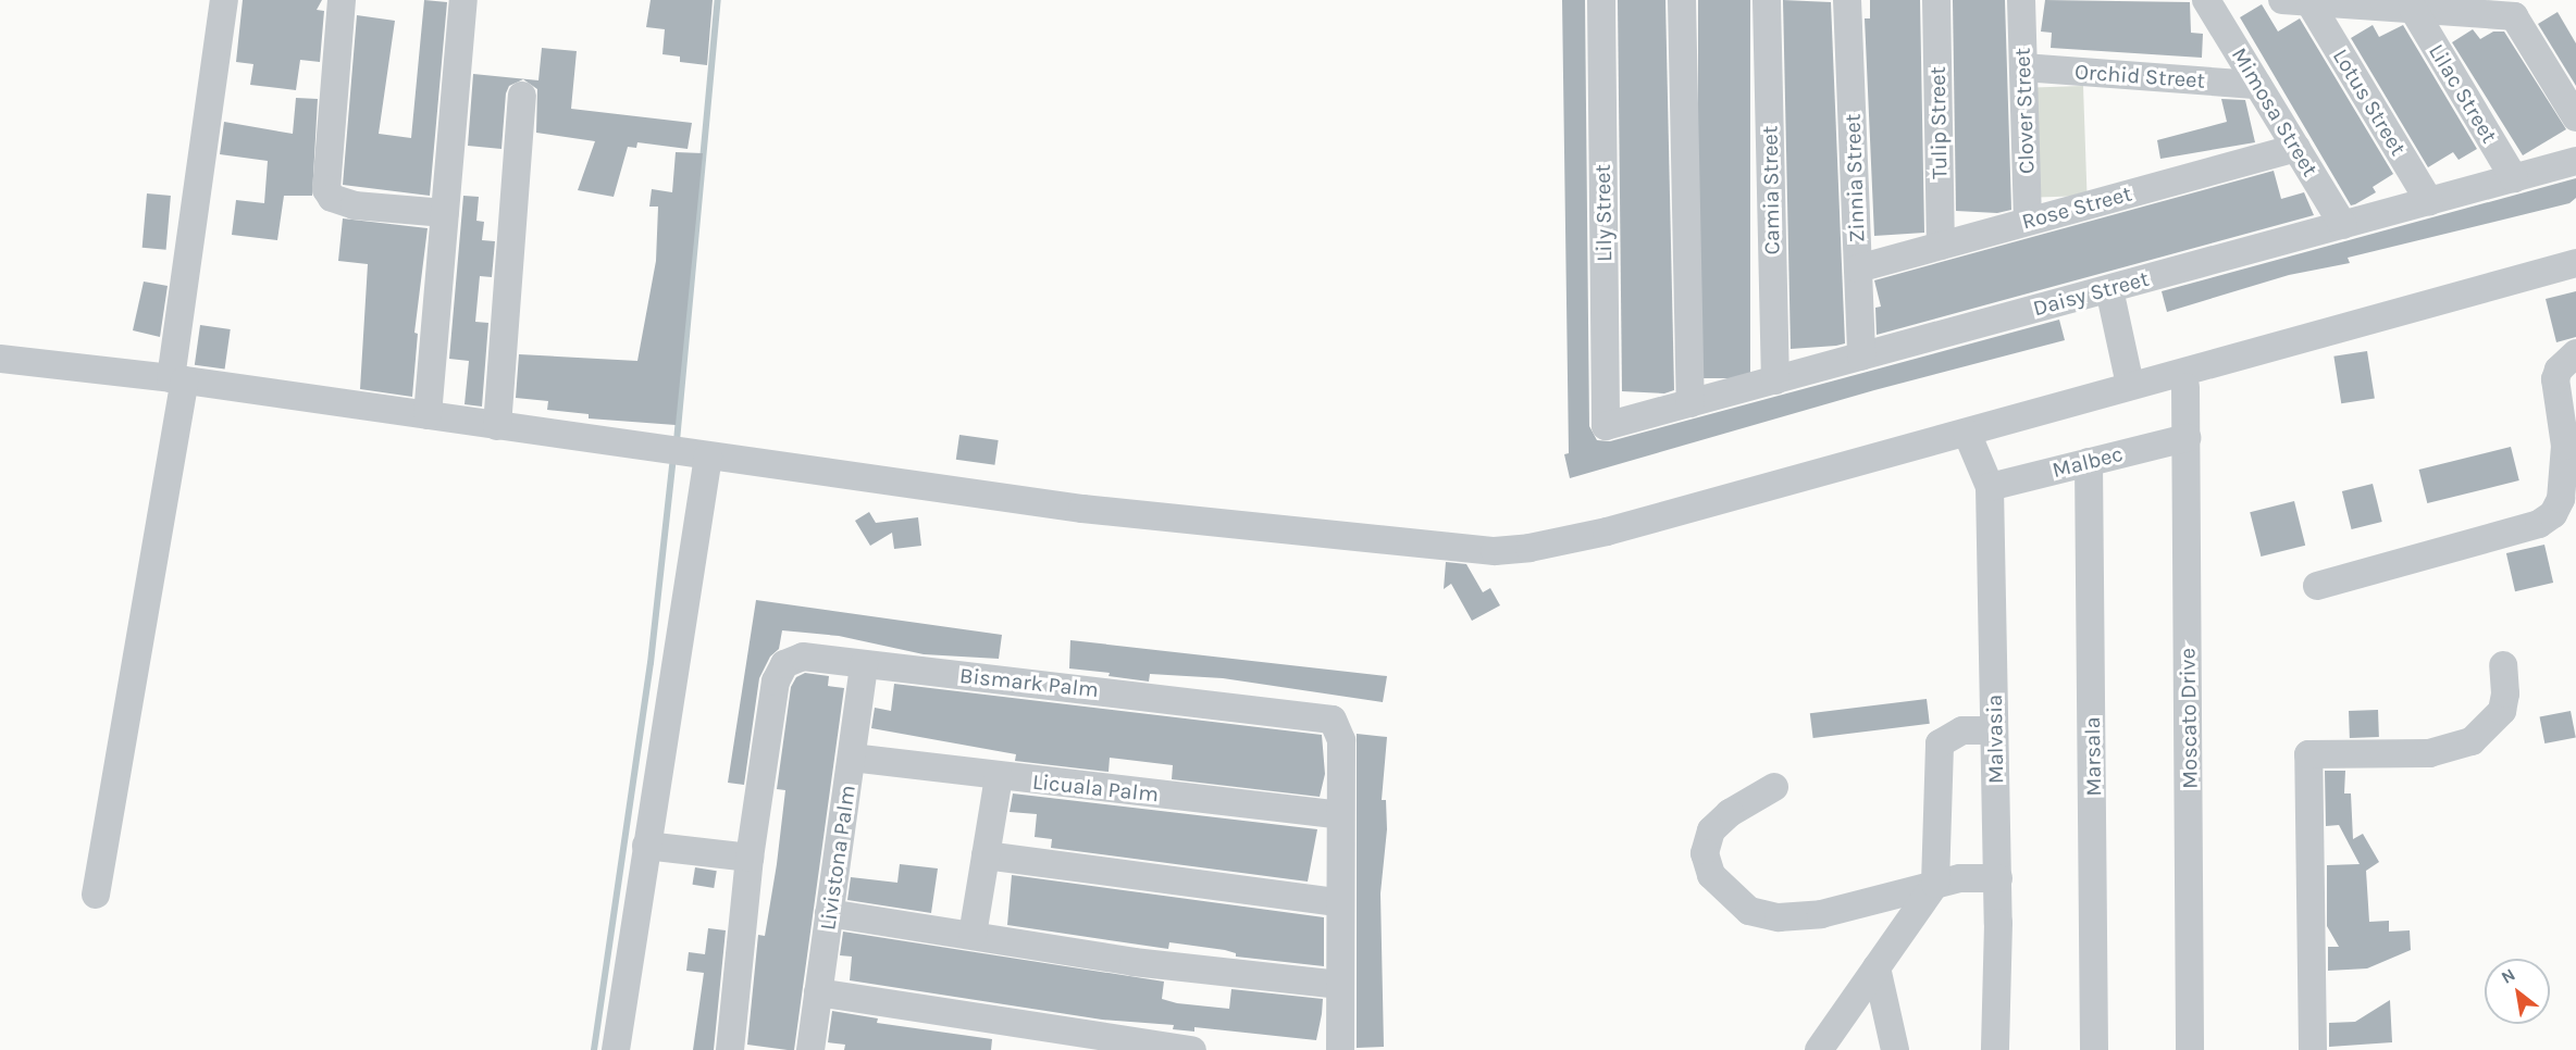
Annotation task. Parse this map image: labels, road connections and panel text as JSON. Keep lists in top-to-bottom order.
{
  "streets": {
    "street": [
      "Orchid Street",
      "Lilac Street",
      "Lotus Street",
      "Clover Street",
      "Mimosa Street",
      "Tulip Street",
      "Zinnia Street",
      "Camia Street",
      "Rose Street",
      "Lily Street",
      "Daisy Street",
      "Malbec",
      "Bismark Palm",
      "Moscato Drive",
      "Malvasia",
      "Marsala",
      "Licuala Palm",
      "Livistona Palm"
    ]
  },
  "crossings": [
    ["Orchid Street", "Clover Street"],
    ["Orchid Street", "Mimosa Street"],
    ["Lilac Street", "Lotus Street"],
    ["Lilac Street", "Daisy Street"],
    ["Lotus Street", "Daisy Street"],
    ["Clover Street", "Rose Street"],
    ["Mimosa Street", "Rose Street"],
    ["Mimosa Street", "Daisy Street"],
    ["Tulip Street", "Rose Street"],
    ["Zinnia Street", "Rose Street"],
    ["Zinnia Street", "Daisy Street"],
    ["Camia Street", "Daisy Street"],
    ["Lily Street", "Daisy Street"],
    ["Malbec", "Moscato Drive"],
    ["Malbec", "Malvasia"],
    ["Malbec", "Marsala"],
    ["Bismark Palm", "Licuala Palm"],
    ["Bismark Palm", "Livistona Palm"],
    ["Licuala Palm", "Livistona Palm"]
  ],
  "north": "top left"
}
